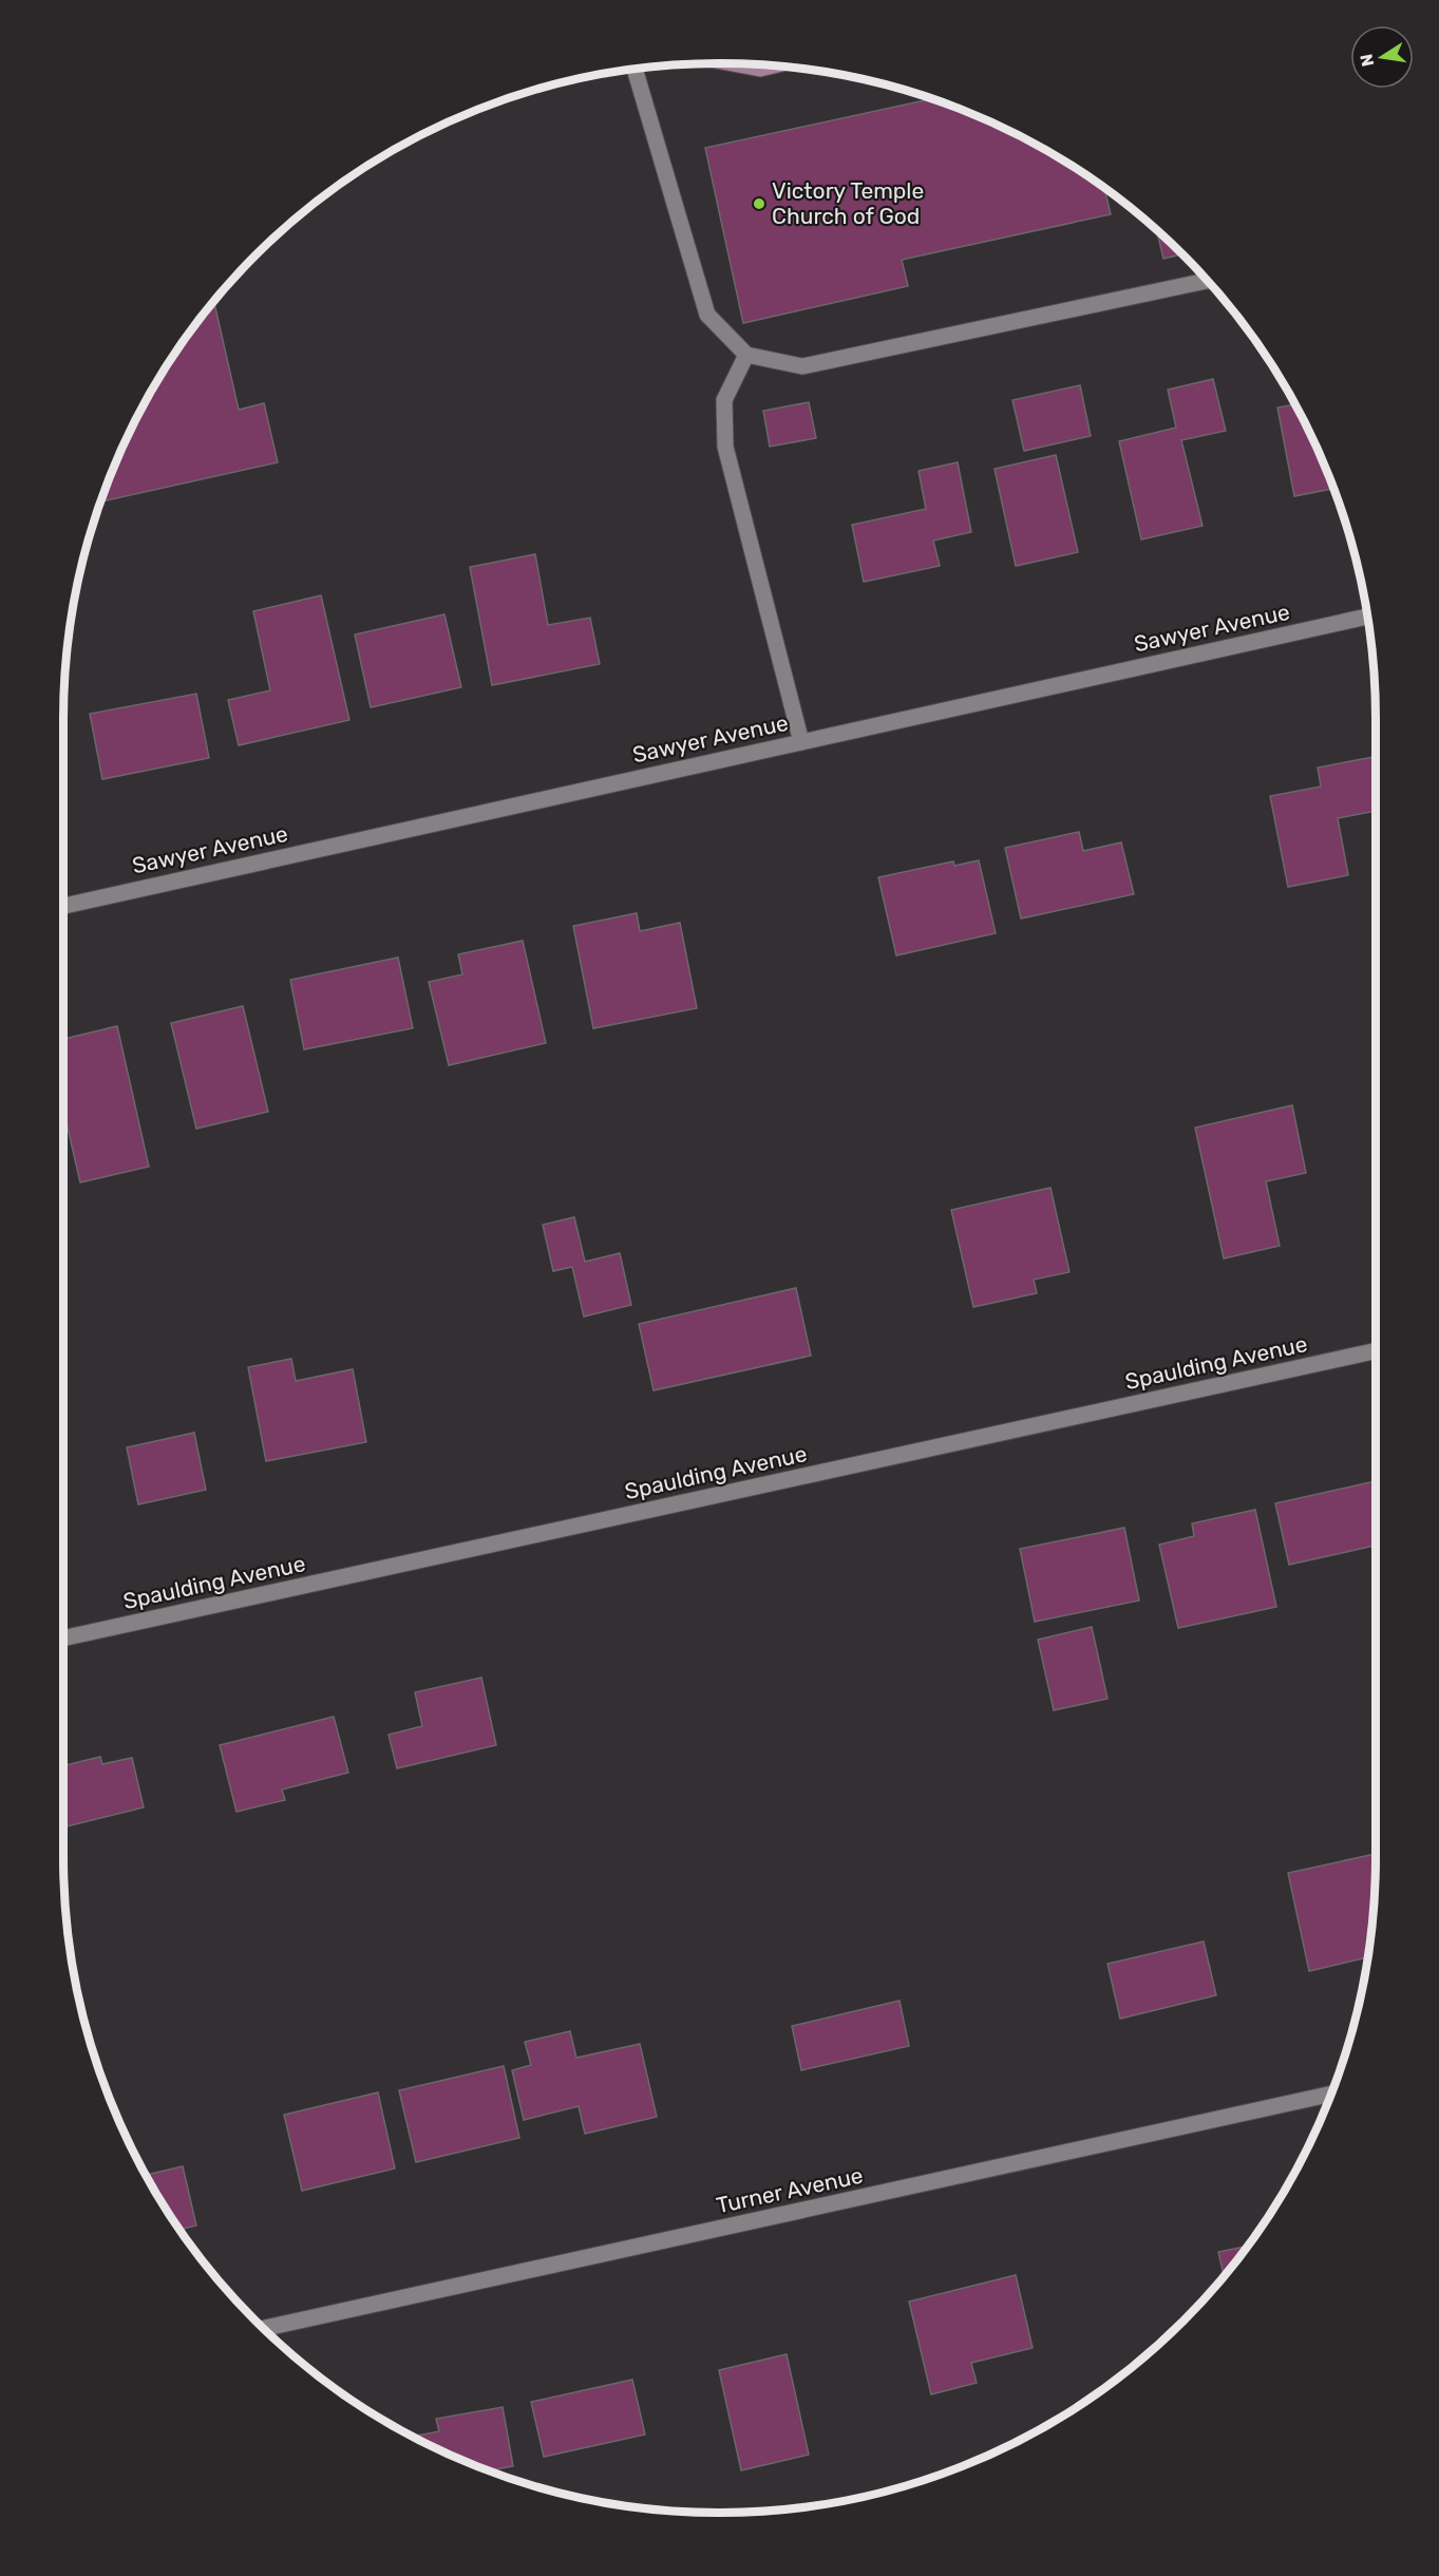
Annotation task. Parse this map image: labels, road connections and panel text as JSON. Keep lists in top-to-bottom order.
{
  "streets": {
    "street": ["Sawyer Avenue", "Spaulding Avenue", "Turner Avenue"]
  },
  "places": ["Victory Temple Church of God"],
  "north": "left"
}
